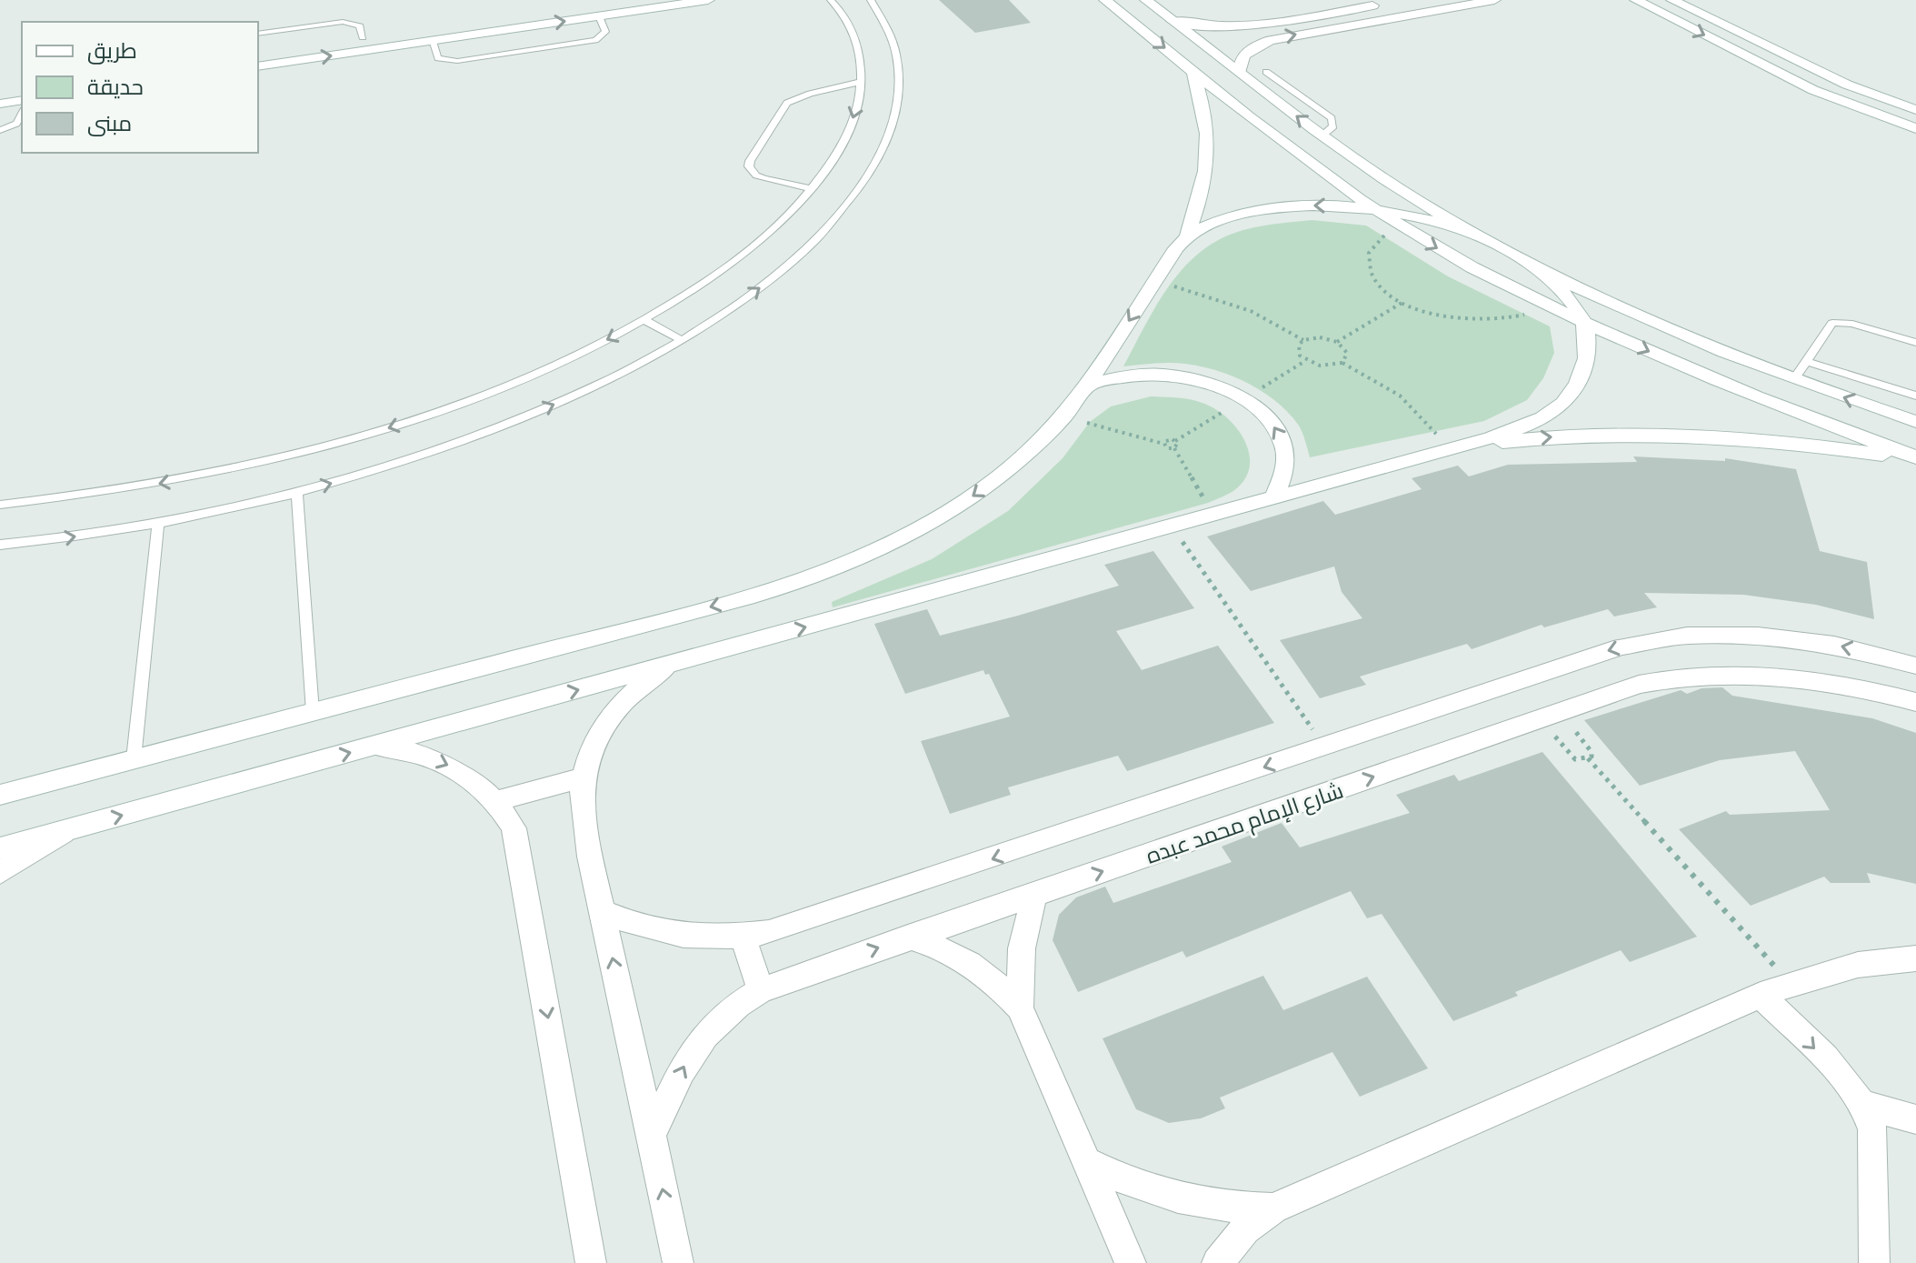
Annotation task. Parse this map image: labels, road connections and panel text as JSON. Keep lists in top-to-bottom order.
{
  "streets": {
    "street": ["شارع الإمام محمد عبده"]
  },
  "legend": ["طريق", "حديقة", "مبنى"]
}
